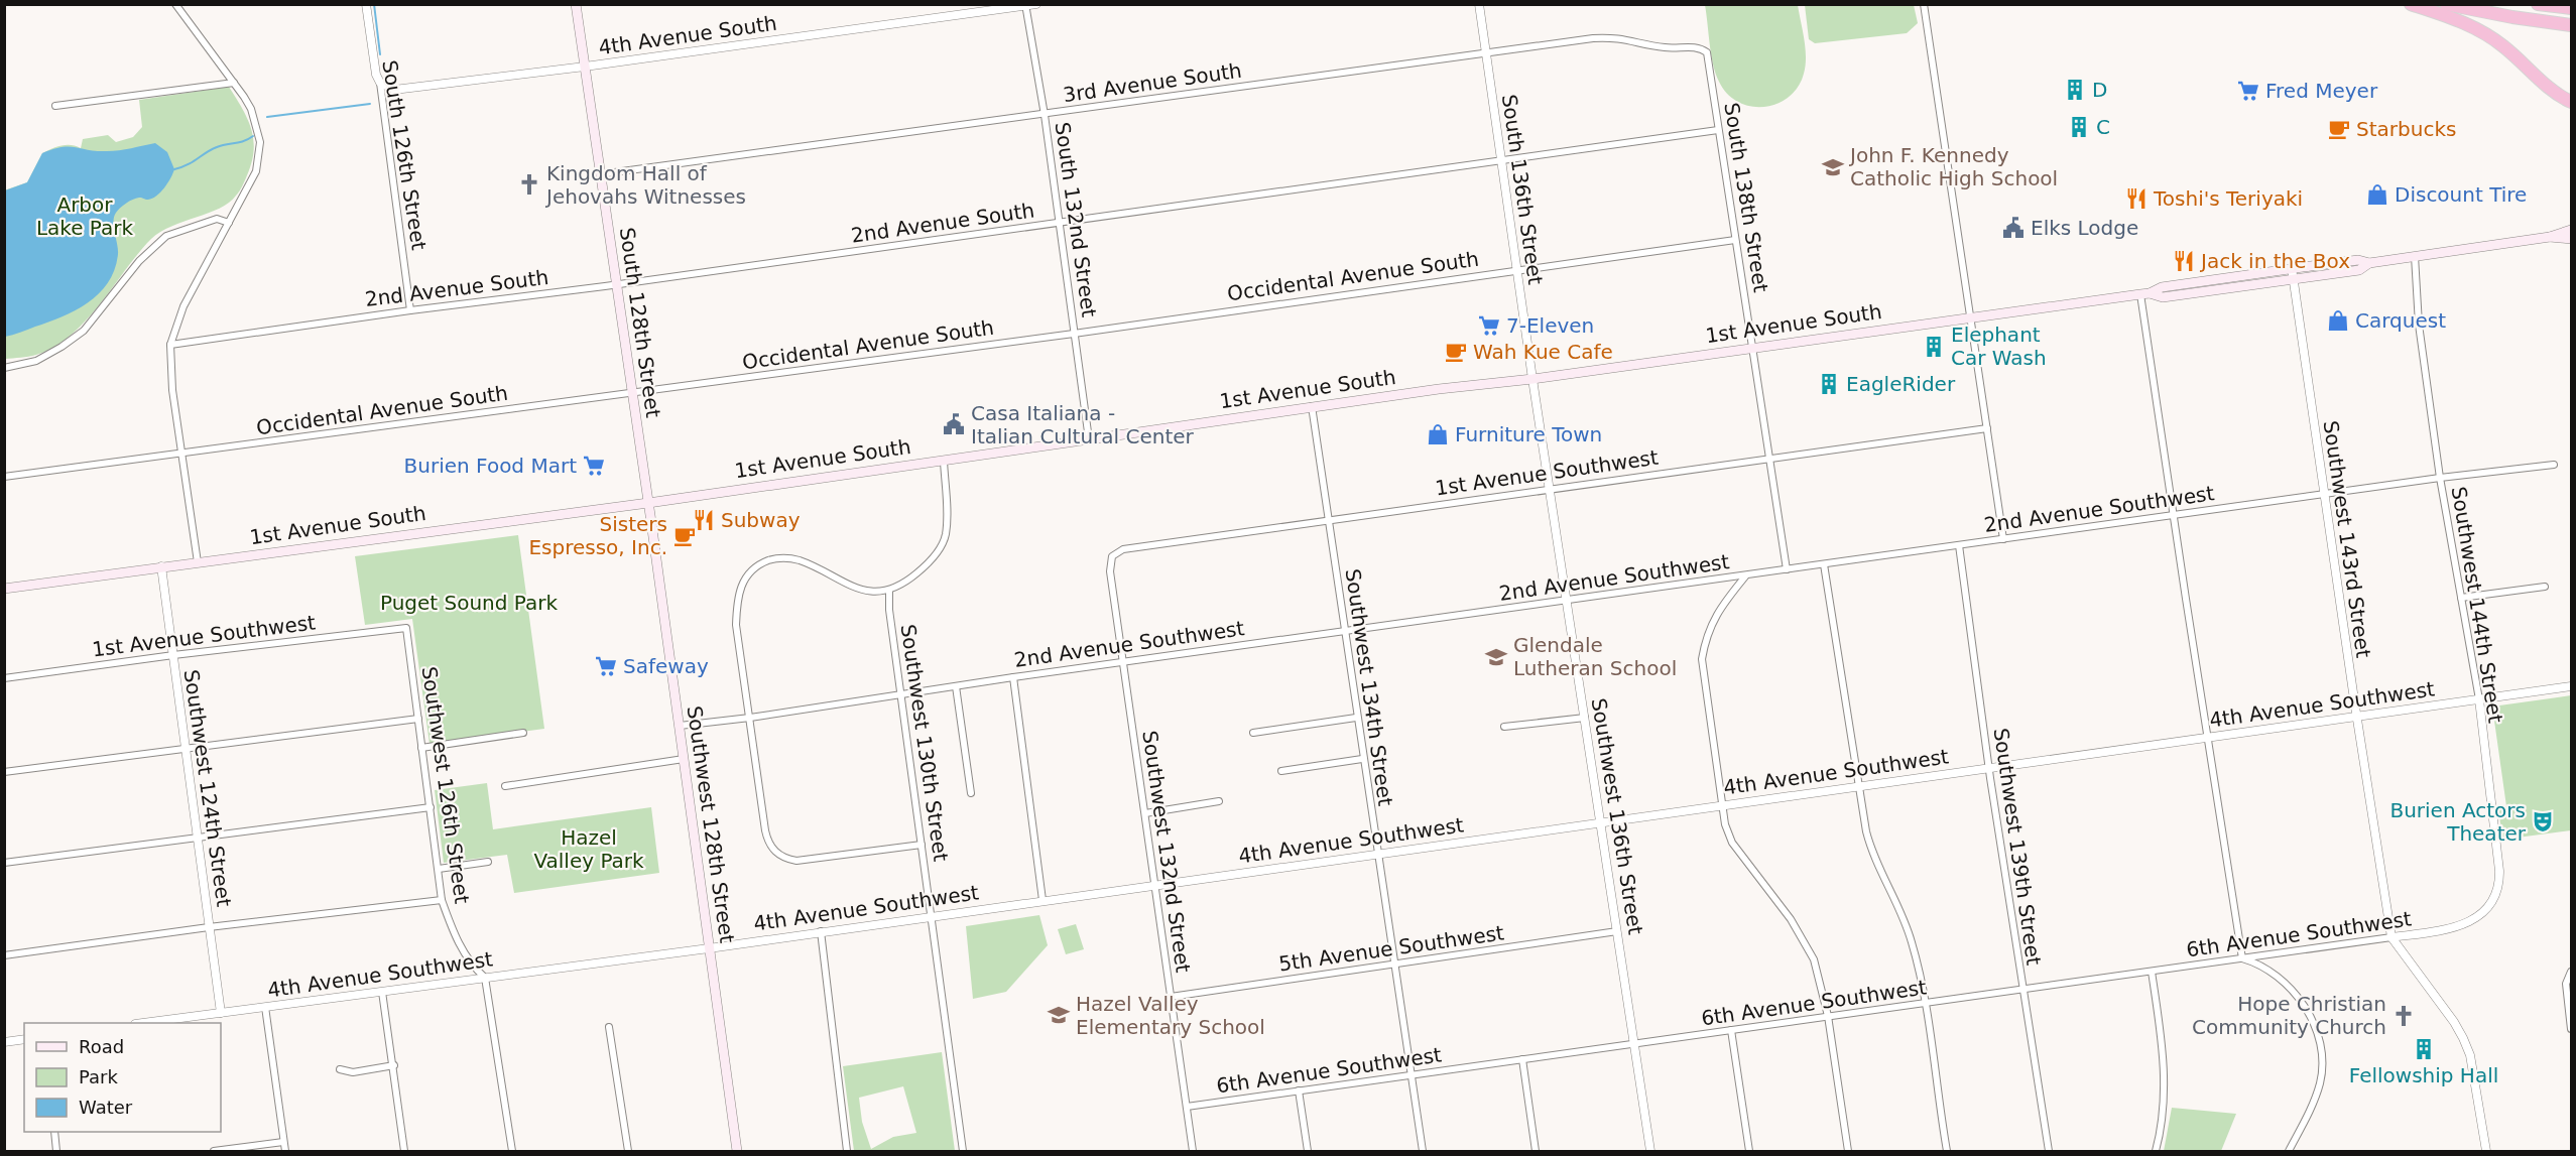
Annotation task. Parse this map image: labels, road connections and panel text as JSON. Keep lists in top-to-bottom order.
{
  "streets": {
    "main road": ["South 128th Street", "1st Avenue South", "Southwest 128th Street"],
    "street": [
      "4th Avenue South",
      "3rd Avenue South",
      "South 126th Street",
      "South 136th Street",
      "South 138th Street",
      "South 132nd Street",
      "2nd Avenue South",
      "Occidental Avenue South",
      "1st Avenue Southwest",
      "2nd Avenue Southwest",
      "Southwest 143rd Street",
      "Southwest 144th Street",
      "Southwest 134th Street",
      "4th Avenue Southwest",
      "Southwest 130th Street",
      "Southwest 126th Street",
      "Southwest 124th Street",
      "Southwest 136th Street",
      "Southwest 139th Street",
      "Southwest 132nd Street",
      "6th Avenue Southwest",
      "5th Avenue Southwest"
    ]
  },
  "crossings": [
    ["4th Avenue South", "South 126th Street"],
    ["4th Avenue South", "South 132nd Street"],
    ["4th Avenue South", "South 128th Street"],
    ["3rd Avenue South", "South 136th Street"],
    ["3rd Avenue South", "South 138th Street"],
    ["3rd Avenue South", "South 132nd Street"],
    ["3rd Avenue South", "South 128th Street"],
    ["South 126th Street", "2nd Avenue South"],
    ["South 136th Street", "2nd Avenue South"],
    ["South 136th Street", "Occidental Avenue South"],
    ["South 136th Street", "1st Avenue South"],
    ["South 136th Street", "Southwest 136th Street"],
    ["South 138th Street", "2nd Avenue South"],
    ["South 138th Street", "Occidental Avenue South"],
    ["South 138th Street", "1st Avenue South"],
    ["South 138th Street", "1st Avenue Southwest"],
    ["South 138th Street", "2nd Avenue Southwest"],
    ["South 132nd Street", "2nd Avenue South"],
    ["South 132nd Street", "Occidental Avenue South"],
    ["South 132nd Street", "1st Avenue South"],
    ["2nd Avenue South", "South 128th Street"],
    ["Occidental Avenue South", "South 128th Street"],
    ["South 128th Street", "1st Avenue South"],
    ["South 128th Street", "Southwest 128th Street"],
    ["1st Avenue South", "Southwest 143rd Street"],
    ["1st Avenue South", "Southwest 144th Street"],
    ["1st Avenue South", "Southwest 134th Street"],
    ["1st Avenue South", "Southwest 124th Street"],
    ["1st Avenue South", "Southwest 136th Street"],
    ["1st Avenue South", "Southwest 128th Street"],
    ["1st Avenue Southwest", "Southwest 134th Street"],
    ["1st Avenue Southwest", "Southwest 126th Street"],
    ["1st Avenue Southwest", "Southwest 124th Street"],
    ["1st Avenue Southwest", "Southwest 136th Street"],
    ["1st Avenue Southwest", "Southwest 132nd Street"],
    ["2nd Avenue Southwest", "Southwest 143rd Street"],
    ["2nd Avenue Southwest", "Southwest 144th Street"],
    ["2nd Avenue Southwest", "Southwest 134th Street"],
    ["2nd Avenue Southwest", "Southwest 130th Street"],
    ["2nd Avenue Southwest", "Southwest 136th Street"],
    ["2nd Avenue Southwest", "Southwest 128th Street"],
    ["2nd Avenue Southwest", "Southwest 139th Street"],
    ["2nd Avenue Southwest", "Southwest 132nd Street"],
    ["Southwest 143rd Street", "4th Avenue Southwest"],
    ["Southwest 143rd Street", "6th Avenue Southwest"],
    ["Southwest 144th Street", "4th Avenue Southwest"],
    ["Southwest 144th Street", "6th Avenue Southwest"],
    ["Southwest 134th Street", "4th Avenue Southwest"],
    ["Southwest 134th Street", "6th Avenue Southwest"],
    ["Southwest 134th Street", "5th Avenue Southwest"],
    ["4th Avenue Southwest", "Southwest 130th Street"],
    ["4th Avenue Southwest", "Southwest 126th Street"],
    ["4th Avenue Southwest", "Southwest 124th Street"],
    ["4th Avenue Southwest", "Southwest 136th Street"],
    ["4th Avenue Southwest", "Southwest 128th Street"],
    ["4th Avenue Southwest", "Southwest 139th Street"],
    ["4th Avenue Southwest", "Southwest 132nd Street"],
    ["Southwest 136th Street", "6th Avenue Southwest"],
    ["Southwest 136th Street", "5th Avenue Southwest"],
    ["Southwest 139th Street", "6th Avenue Southwest"],
    ["Southwest 132nd Street", "6th Avenue Southwest"],
    ["Southwest 132nd Street", "5th Avenue Southwest"]
  ],
  "parks": ["Arbor Lake Park", "Puget Sound Park", "Hazel Valley Park"],
  "places": {
    "building": [
      "D",
      "C",
      "Elephant Car Wash",
      "EagleRider",
      "Fellowship Hall"
    ],
    "supermarket": [
      "Fred Meyer",
      "7-Eleven",
      "Burien Food Mart",
      "Safeway"
    ],
    "cafe": ["Starbucks", "Wah Kue Cafe", "Sisters Espresso, Inc."],
    "school or university": ["John F. Kennedy Catholic High School", "Glendale Lutheran School", "Hazel Valley Elementary School"],
    "church": ["Kingdom Hall of Jehovahs Witnesses", "Hope Christian Community Church"],
    "shop": ["Discount Tire", "Carquest", "Furniture Town"],
    "restaurant": ["Toshi's Teriyaki", "Jack in the Box", "Subway"],
    "public building": ["Elks Lodge", "Casa Italiana - Italian Cultural Center"],
    "theatre": ["Burien Actors Theater"]
  },
  "legend": ["Road", "Park", "Water"]
}
